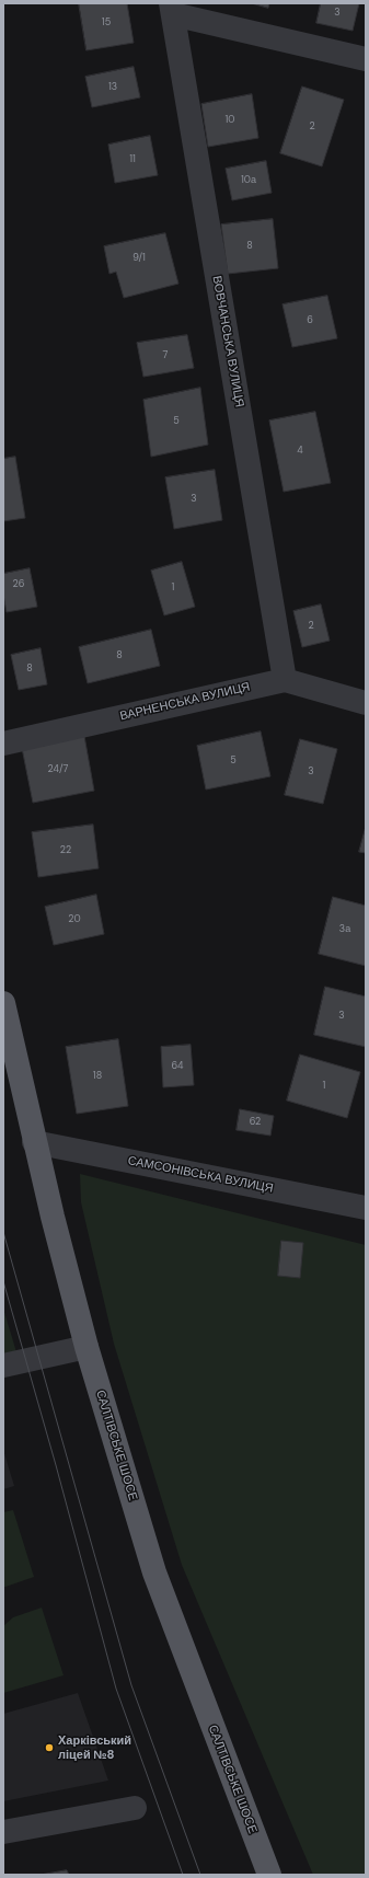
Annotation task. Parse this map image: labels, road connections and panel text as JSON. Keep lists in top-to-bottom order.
{
  "streets": {
    "main road": ["САЛТІВСЬКЕ ШОСЕ"],
    "street": ["ВОВЧАНСЬКА ВУЛИЦЯ", "ВАРНЕНСЬКА ВУЛИЦЯ", "САМСОНІВСЬКА ВУЛИЦЯ"]
  },
  "crossings": [
    ["ВОВЧАНСЬКА ВУЛИЦЯ", "ВАРНЕНСЬКА ВУЛИЦЯ"],
    ["САМСОНІВСЬКА ВУЛИЦЯ", "САЛТІВСЬКЕ ШОСЕ"]
  ],
  "places": ["Харківський ліцей №8"],
  "house_numbers": [
    "3",
    "15",
    "13",
    "10",
    "2",
    "11",
    "10а",
    "8",
    "9/1",
    "6",
    "7",
    "5",
    "4",
    "3",
    "26",
    "1",
    "2",
    "8",
    "8",
    "5",
    "24/7",
    "3",
    "22",
    "20",
    "3а",
    "3",
    "64",
    "18",
    "1",
    "62"
  ]
}
